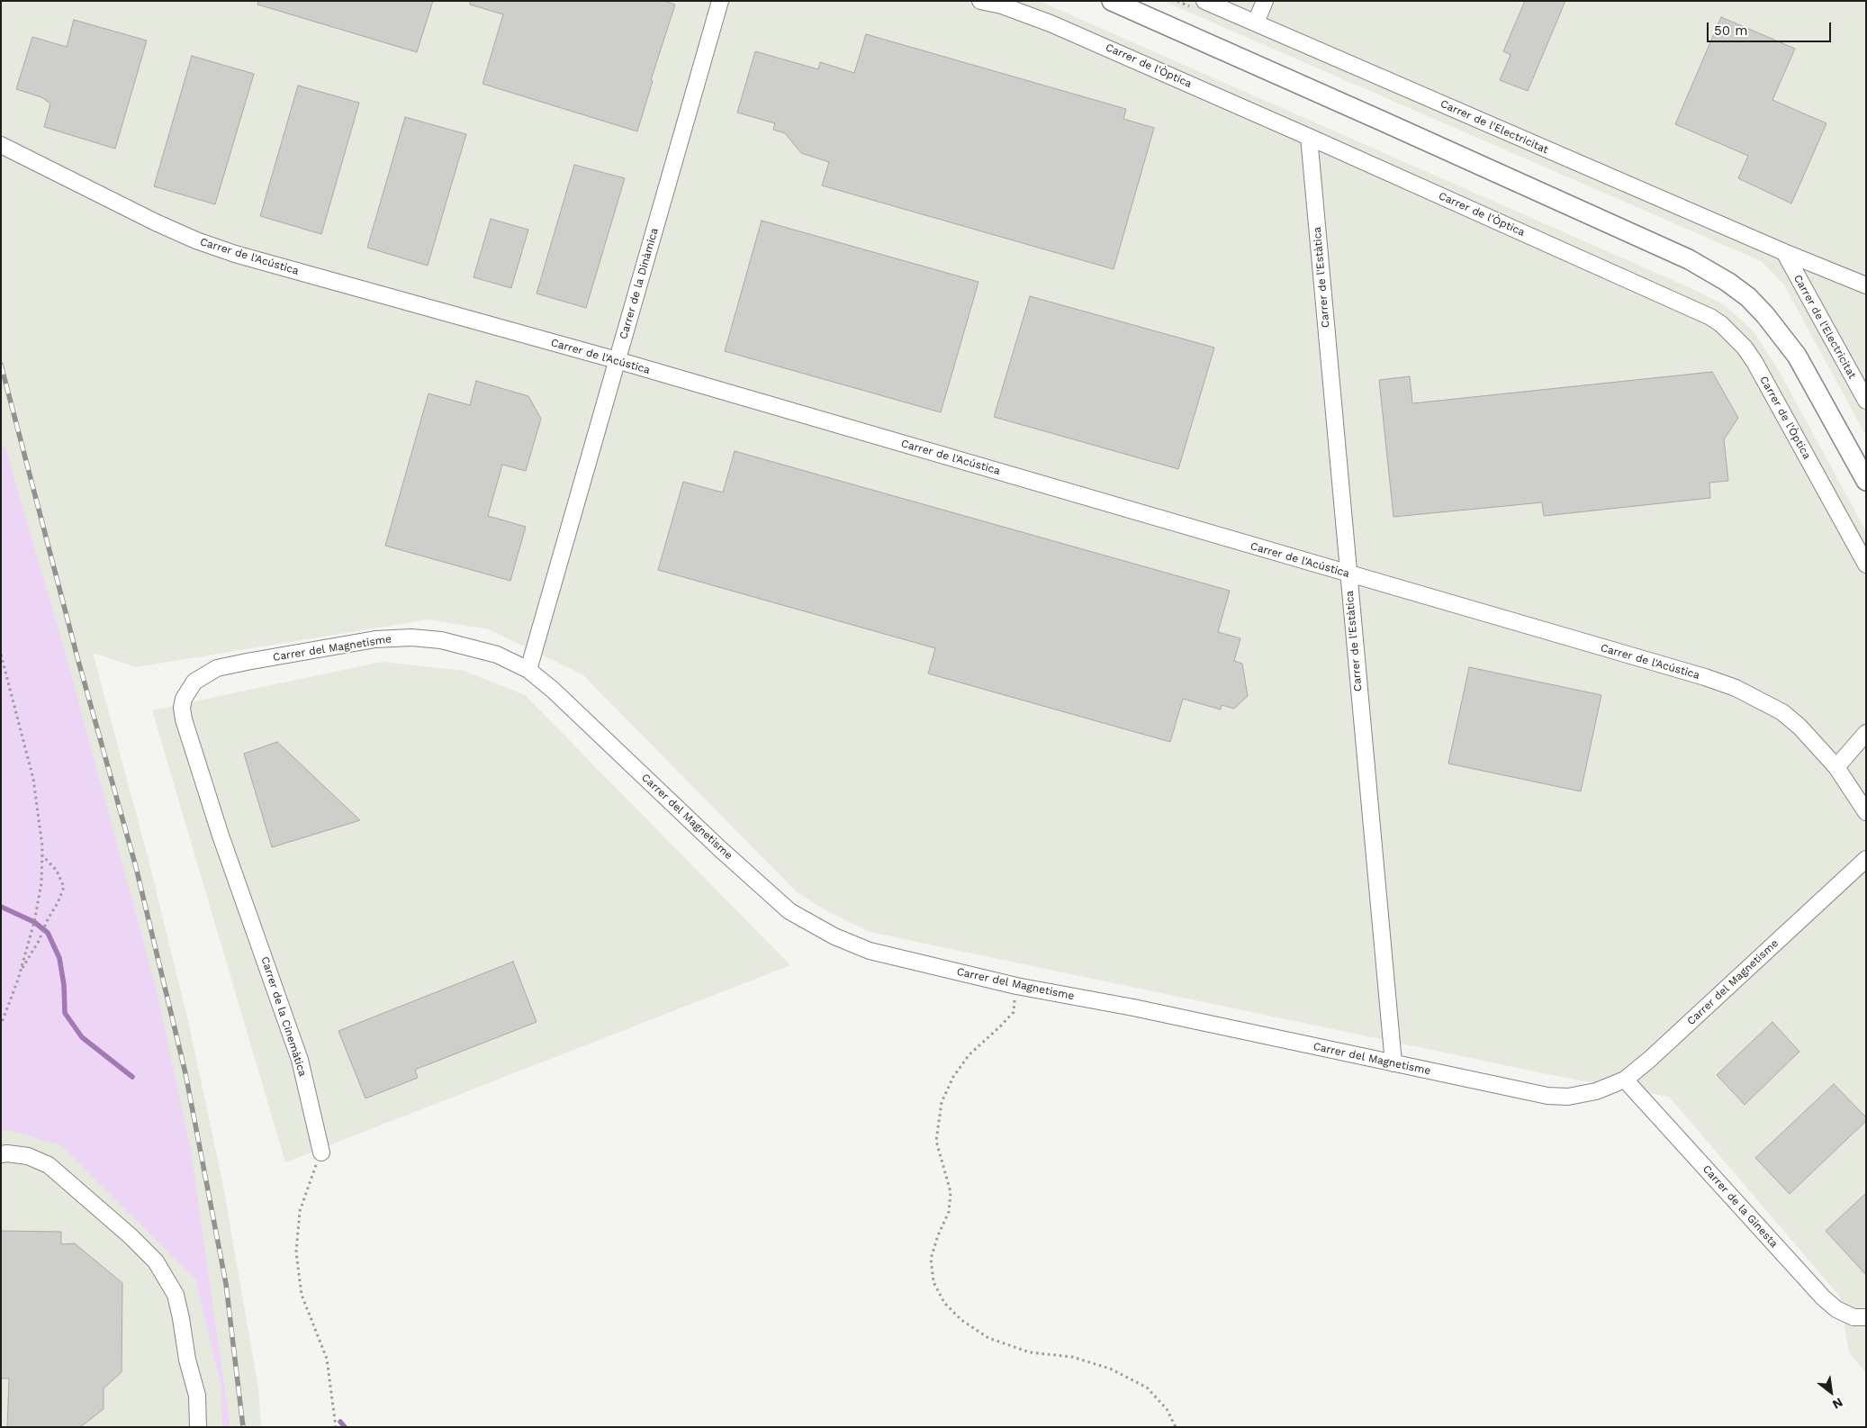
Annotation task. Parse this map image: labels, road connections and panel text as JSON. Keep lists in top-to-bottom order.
{
  "streets": {
    "street": [
      "Carrer de l'Òptica",
      "Carrer de l'Electricitat",
      "Carrer de l'Acústica",
      "Carrer de l'Estàtica",
      "Carrer de la Dinàmica",
      "Carrer del Magnetisme",
      "Carrer de la Cinemàtica",
      "Carrer de la Ginesta"
    ]
  },
  "crossings": [
    ["Carrer de l'Òptica", "Carrer de l'Estàtica"],
    ["Carrer de l'Acústica", "Carrer de l'Estàtica"],
    ["Carrer de l'Acústica", "Carrer de la Dinàmica"],
    ["Carrer de l'Estàtica", "Carrer del Magnetisme"],
    ["Carrer de la Dinàmica", "Carrer del Magnetisme"],
    ["Carrer del Magnetisme", "Carrer de la Cinemàtica"],
    ["Carrer del Magnetisme", "Carrer de la Ginesta"]
  ],
  "scale_bar": "50 m",
  "north": "bottom right"
}
